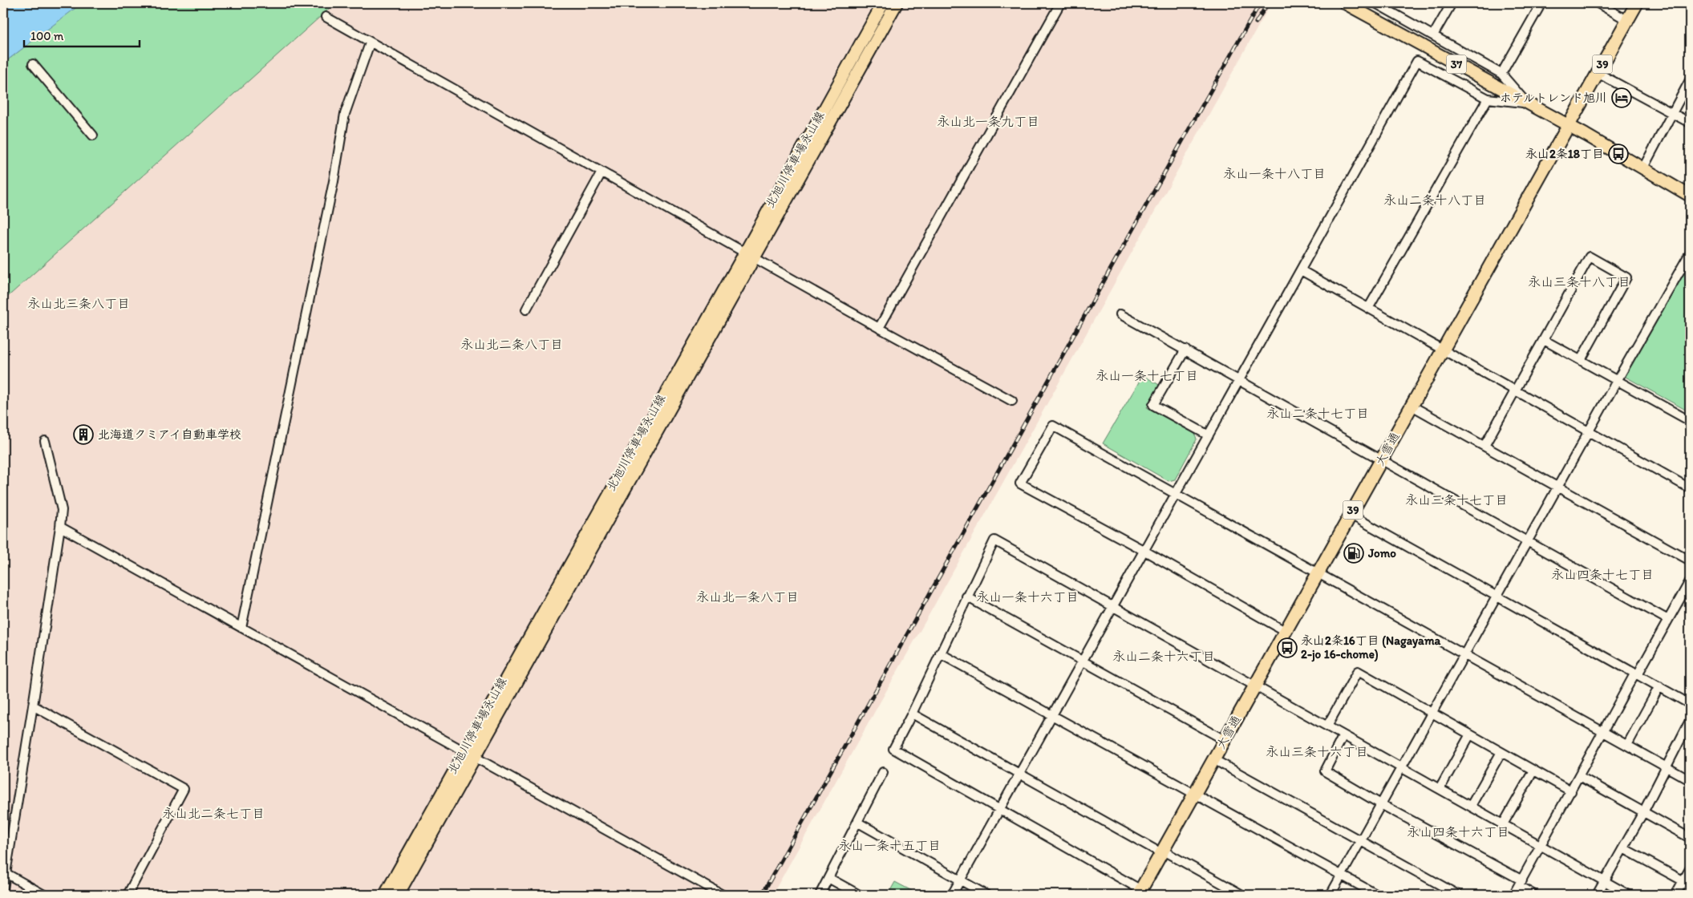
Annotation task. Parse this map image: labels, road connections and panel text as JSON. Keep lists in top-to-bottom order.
{
  "streets": {
    "highway": ["39", "大雪通"],
    "main road": ["37", "北旭川停車場永山線"]
  },
  "crossings": [
    ["37", "大雪通"]
  ],
  "districts": [
    "永山北一条九丁目",
    "永山一条十八丁目",
    "永山二条十八丁目",
    "永山三条十八丁目",
    "永山北三条八丁目",
    "永山北二条八丁目",
    "永山一条十七丁目",
    "永山二条十七丁目",
    "永山三条十七丁目",
    "永山四条十七丁目",
    "永山北一条八丁目",
    "永山一条十六丁目",
    "永山二条十六丁目",
    "永山三条十六丁目",
    "永山北二条七丁目",
    "永山四条十六丁目",
    "永山一条十五丁目"
  ],
  "places": {
    "hotel": ["ホテルトレンド旭川"],
    "bus stop": ["永山2条18丁目", "永山2条16丁目 (Nagayama 2-jo 16-chome)"],
    "building": ["北海道クミアイ自動車学校"],
    "fuel station": ["Jomo"]
  },
  "scale_bar": "100 m"
}
